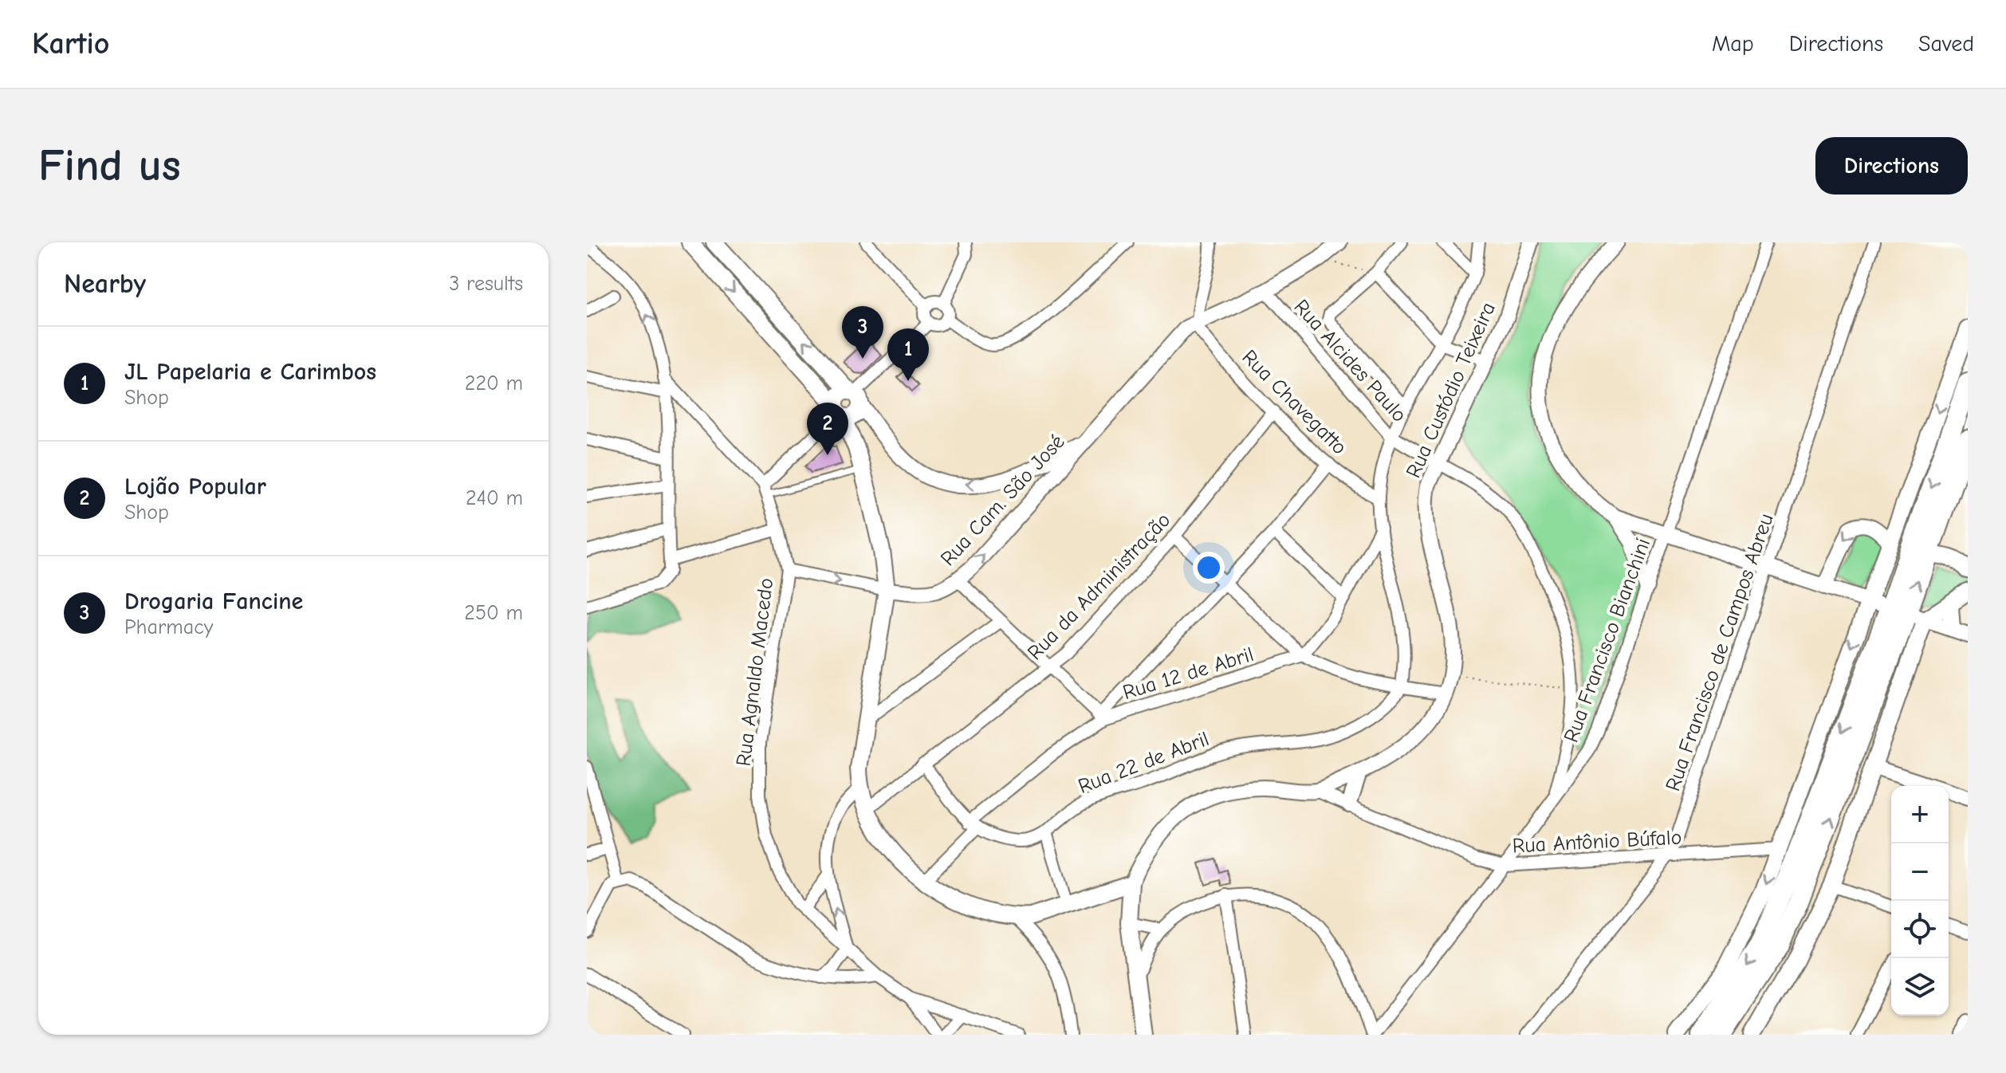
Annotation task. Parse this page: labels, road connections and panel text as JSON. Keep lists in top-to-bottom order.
{
  "streets": {
    "main road": ["Rua Custódio Teixeira"],
    "street": [
      "Rua Alcides Paulo",
      "Rua Chavegatto",
      "Rua Cam. São José",
      "Rua da Administração",
      "Rua Francisco Bianchini",
      "Rua Francisco de Campos Abreu",
      "Rua Agnaldo Macedo",
      "Rua 12 de Abril",
      "Rua 22 de Abril",
      "Rua Antônio Búfalo"
    ]
  },
  "crossings": [
    ["Rua Alcides Paulo", "Rua Custódio Teixeira"],
    ["Rua Alcides Paulo", "Rua Cam. São José"],
    ["Rua Alcides Paulo", "Rua Francisco Bianchini"],
    ["Rua Custódio Teixeira", "Rua Antônio Búfalo"],
    ["Rua Chavegatto", "Rua Cam. São José"],
    ["Rua Chavegatto", "Rua da Administração"],
    ["Rua Cam. São José", "Rua Agnaldo Macedo"],
    ["Rua Francisco Bianchini", "Rua Antônio Búfalo"],
    ["Rua Francisco de Campos Abreu", "Rua Antônio Búfalo"],
    ["Rua 12 de Abril", "Rua 22 de Abril"]
  ],
  "page": {
    "header": "Kartio",
    "nav": ["Map", "Directions", "Saved"],
    "buttons": "Directions",
    "title": "Find us",
    "heading": ["Nearby", "3 results"],
    "pins": ["3", "1", "2"],
    "list": [
      {
        "mark": "1",
        "name": "JL Papelaria e Carimbos",
        "note": "Shop",
        "value": "220 m"
      },
      {
        "mark": "2",
        "name": "Lojão Popular",
        "note": "Shop",
        "value": "240 m"
      },
      {
        "mark": "3",
        "name": "Drogaria Fancine",
        "note": "Pharmacy",
        "value": "250 m"
      }
    ],
    "map_buttons": ["+", "−"]
  }
}
